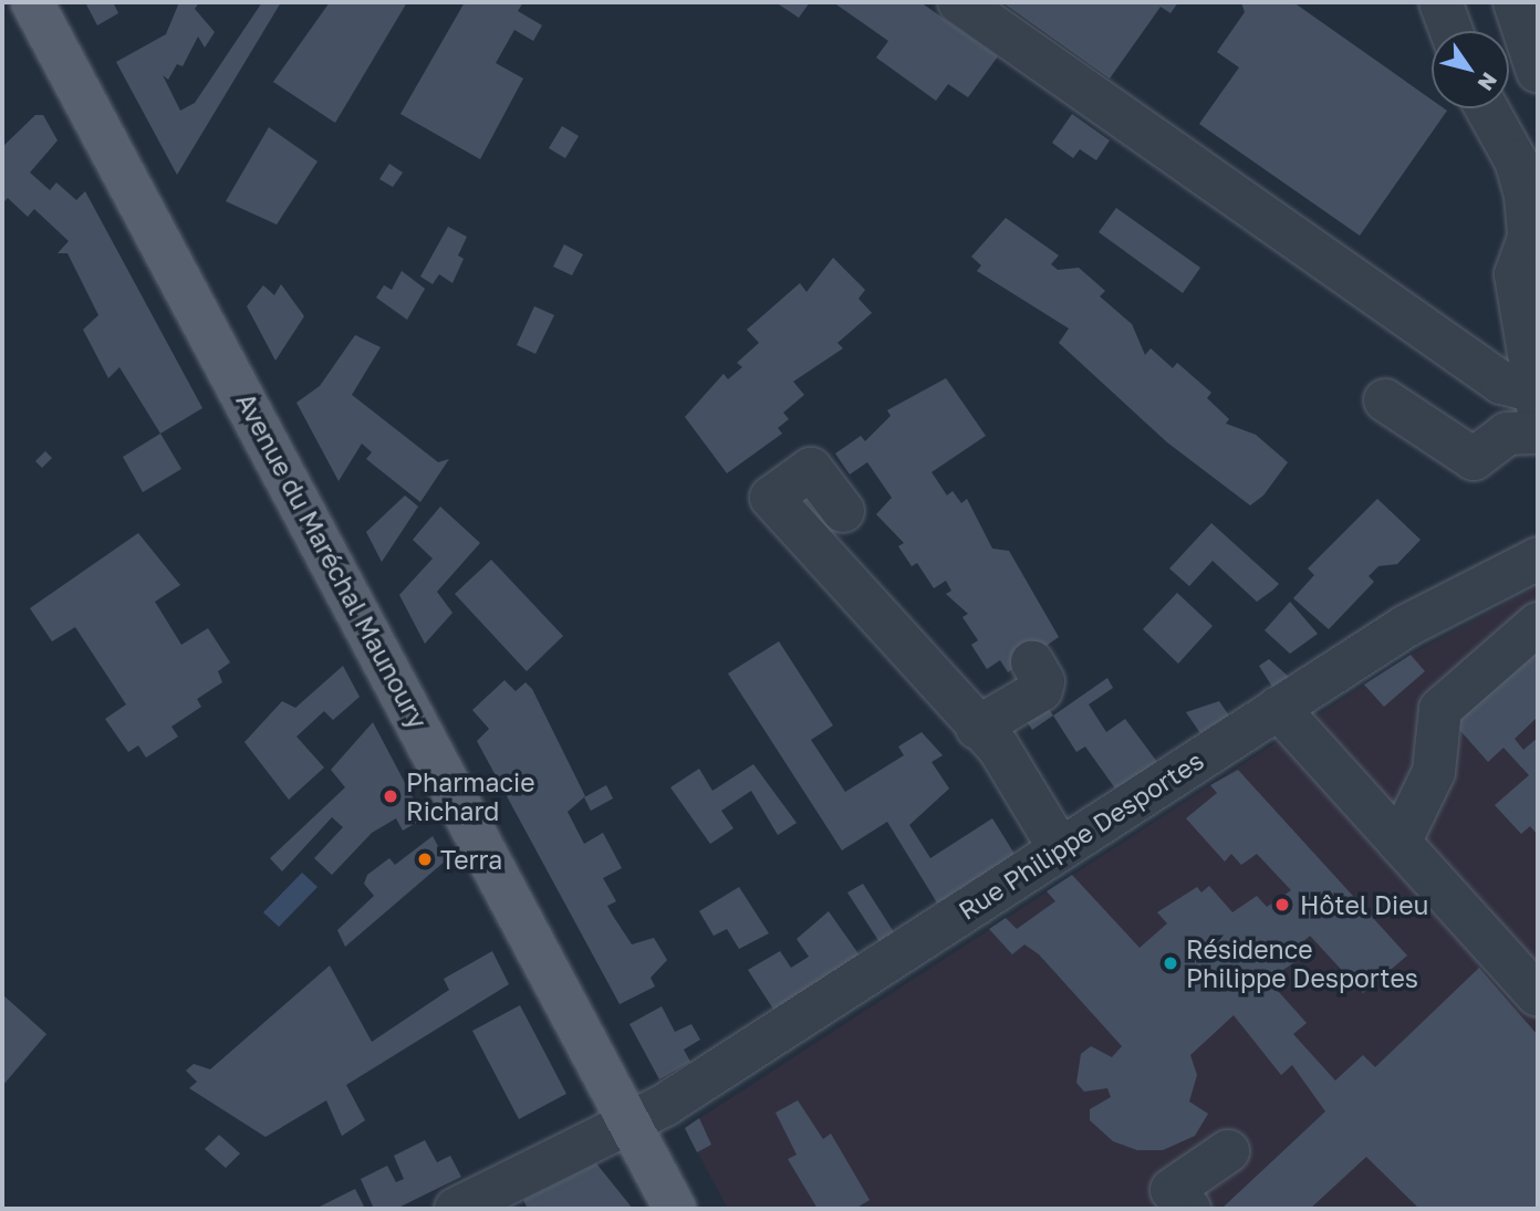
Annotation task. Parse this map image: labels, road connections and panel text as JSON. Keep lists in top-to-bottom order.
{
  "streets": {
    "main road": ["Avenue du Maréchal Maunoury"],
    "street": ["Rue Philippe Desportes"]
  },
  "crossings": [
    ["Avenue du Maréchal Maunoury", "Rue Philippe Desportes"]
  ],
  "places": [
    "Pharmacie Richard",
    "Terra",
    "Hôtel Dieu",
    "Résidence Philippe Desportes"
  ],
  "north": "bottom right"
}
